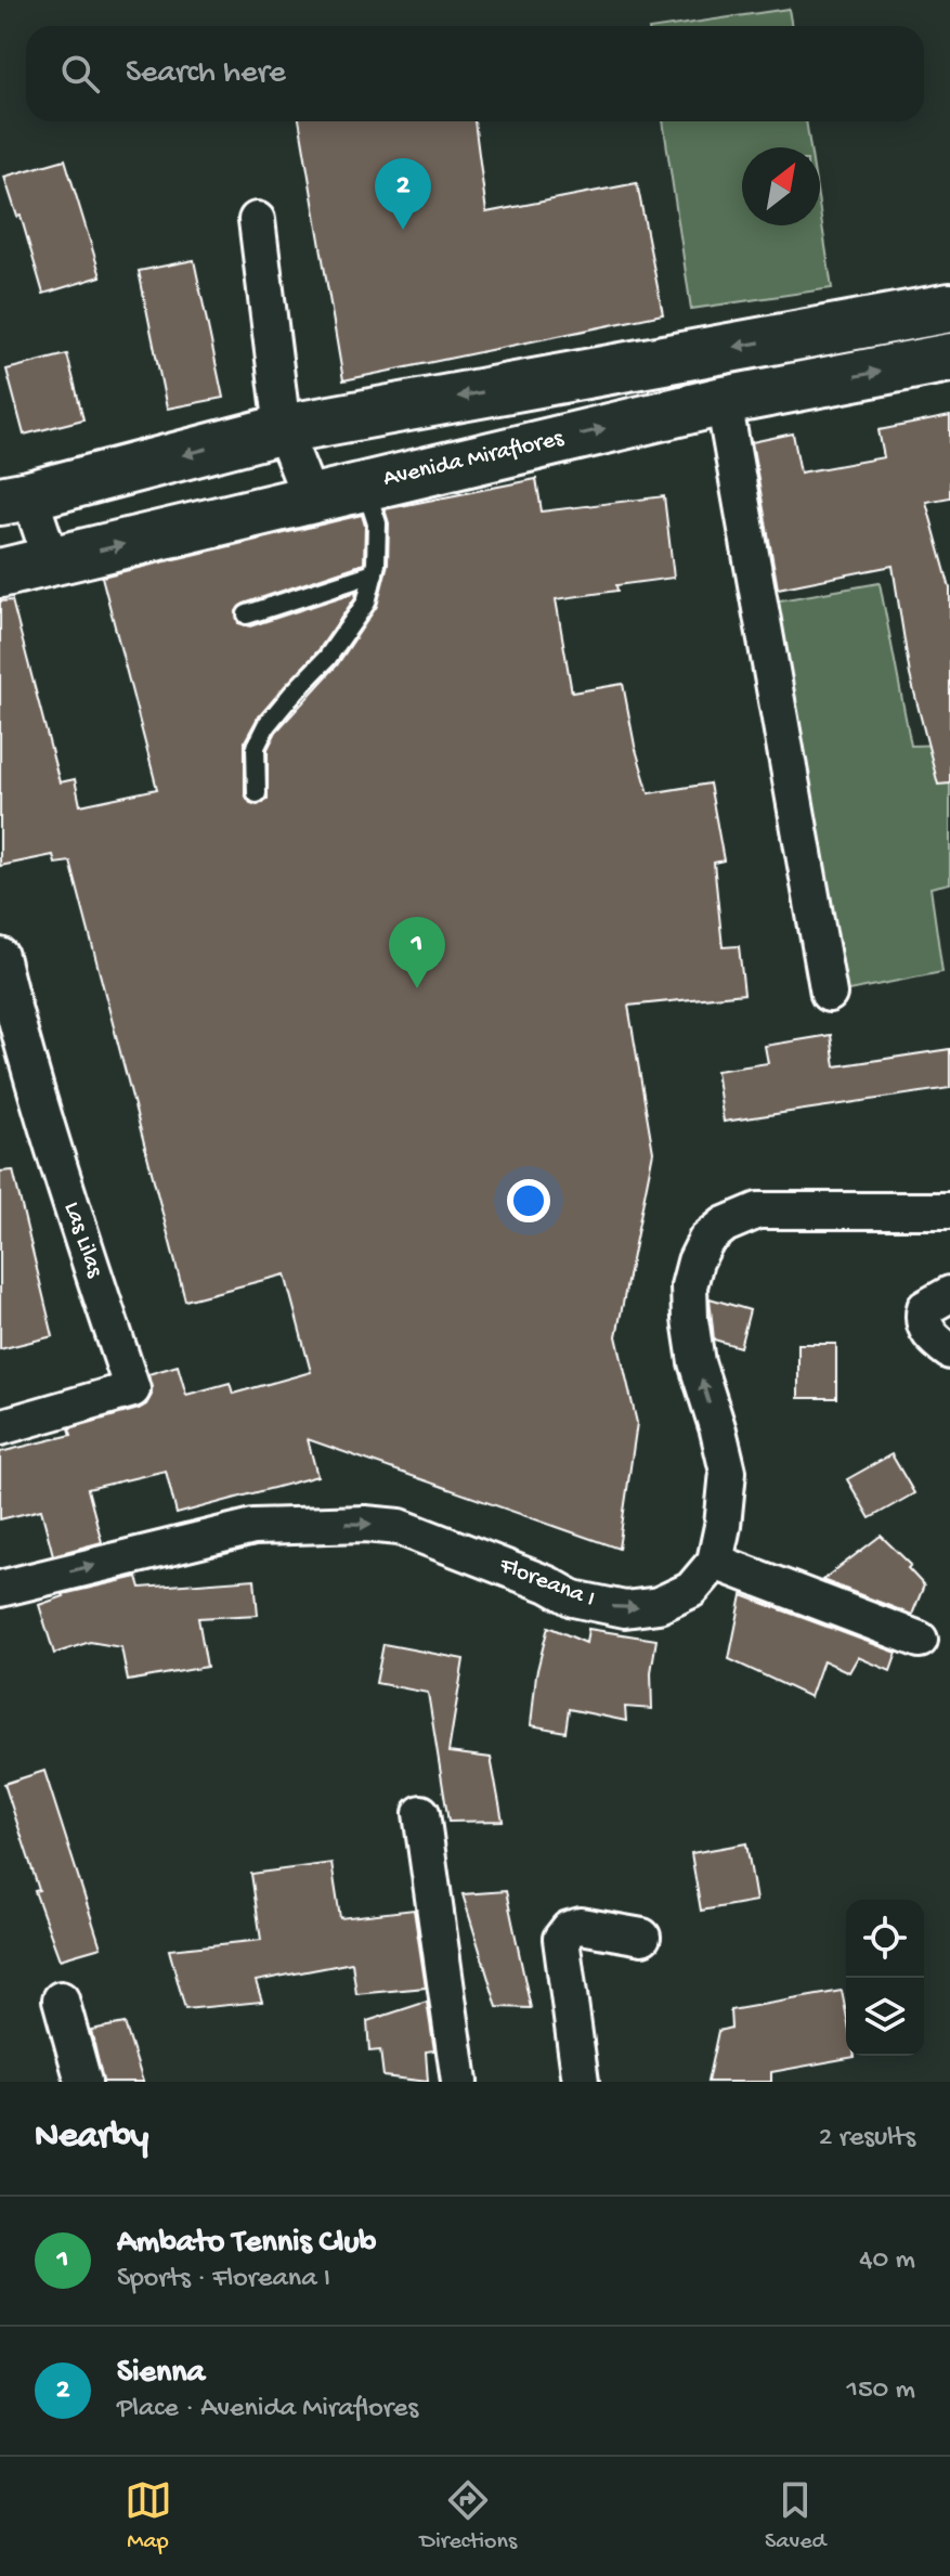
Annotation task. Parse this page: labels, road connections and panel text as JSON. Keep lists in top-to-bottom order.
{
  "streets": {
    "main road": ["Avenida Miraflores"],
    "street": ["Las Lilas", "Floreana I"]
  },
  "one_way": ["Floreana I"],
  "north": "top right",
  "page": {
    "search": "Search here",
    "pins": ["2", "1"],
    "heading": ["Nearby", "2 results"],
    "list": [
      {
        "mark": "1",
        "name": "Ambato Tennis Club",
        "note": "Sports · Floreana I",
        "value": "40 m"
      },
      {
        "mark": "2",
        "name": "Sienna",
        "note": "Place · Avenida Miraflores",
        "value": "150 m"
      }
    ],
    "nav": ["Map", "Directions", "Saved"]
  }
}
